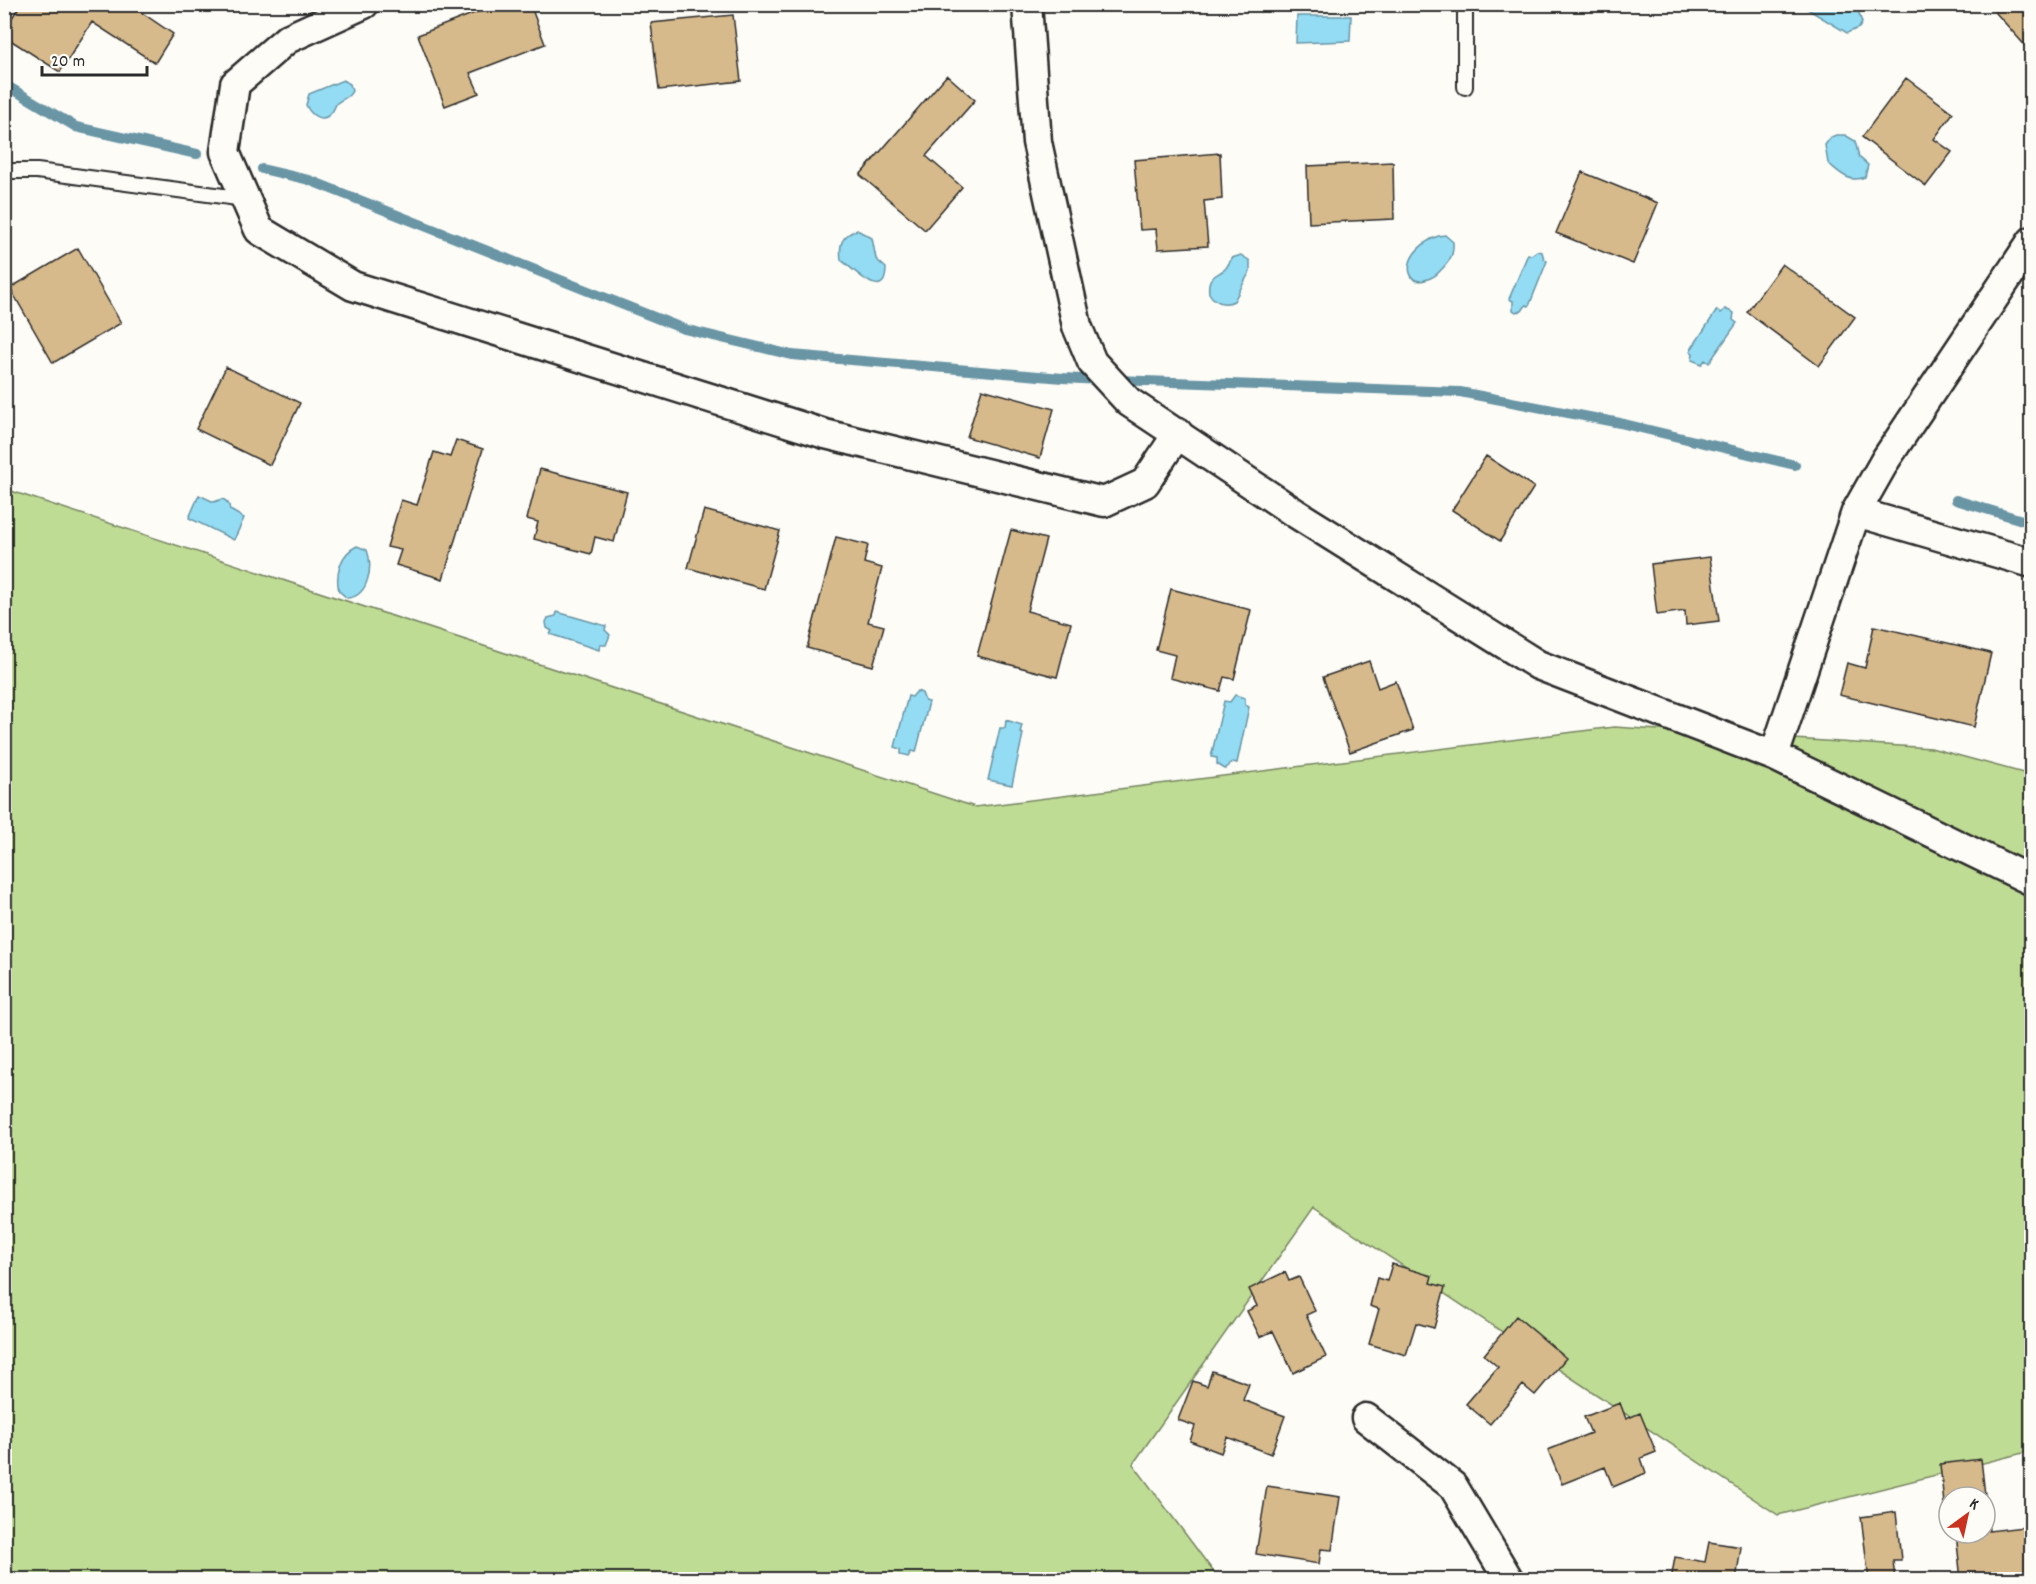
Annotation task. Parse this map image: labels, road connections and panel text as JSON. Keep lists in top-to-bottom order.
{
  "scale_bar": "20 m",
  "north": "top right"
}
